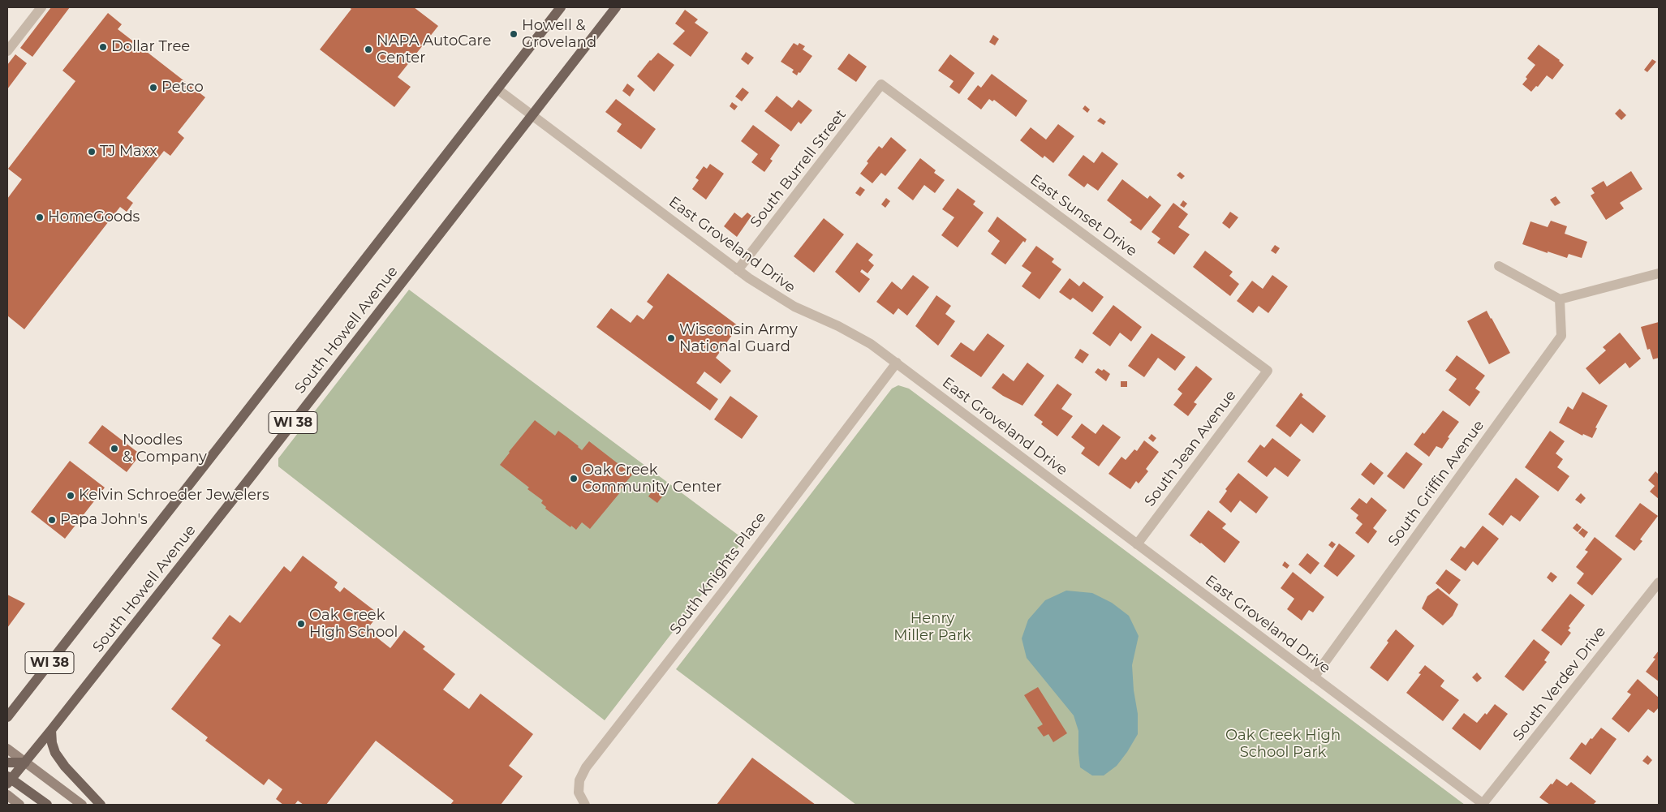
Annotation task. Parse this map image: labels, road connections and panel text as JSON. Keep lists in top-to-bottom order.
{
  "streets": {
    "main road": ["South Howell Avenue", "WI 38"],
    "street": [
      "South Burrell Street",
      "East Sunset Drive",
      "East Groveland Drive",
      "South Jean Avenue",
      "South Griffin Avenue",
      "South Knights Place",
      "South Verdev Drive"
    ]
  },
  "crossings": [
    ["South Burrell Street", "East Sunset Drive"],
    ["South Burrell Street", "East Groveland Drive"],
    ["East Sunset Drive", "South Jean Avenue"],
    ["East Groveland Drive", "South Howell Avenue"],
    ["East Groveland Drive", "South Jean Avenue"],
    ["East Groveland Drive", "South Griffin Avenue"],
    ["East Groveland Drive", "South Knights Place"],
    ["East Groveland Drive", "South Verdev Drive"]
  ],
  "parks": ["Henry Miller Park", "Oak Creek High School Park"],
  "places": [
    "Howell & Groveland",
    "Dollar Tree",
    "NAPA AutoCare Center",
    "Petco",
    "TJ Maxx",
    "HomeGoods",
    "Wisconsin Army National Guard",
    "Noodles & Company",
    "Oak Creek Community Center",
    "Kelvin Schroeder Jewelers",
    "Papa John's",
    "Oak Creek High School"
  ]
}
